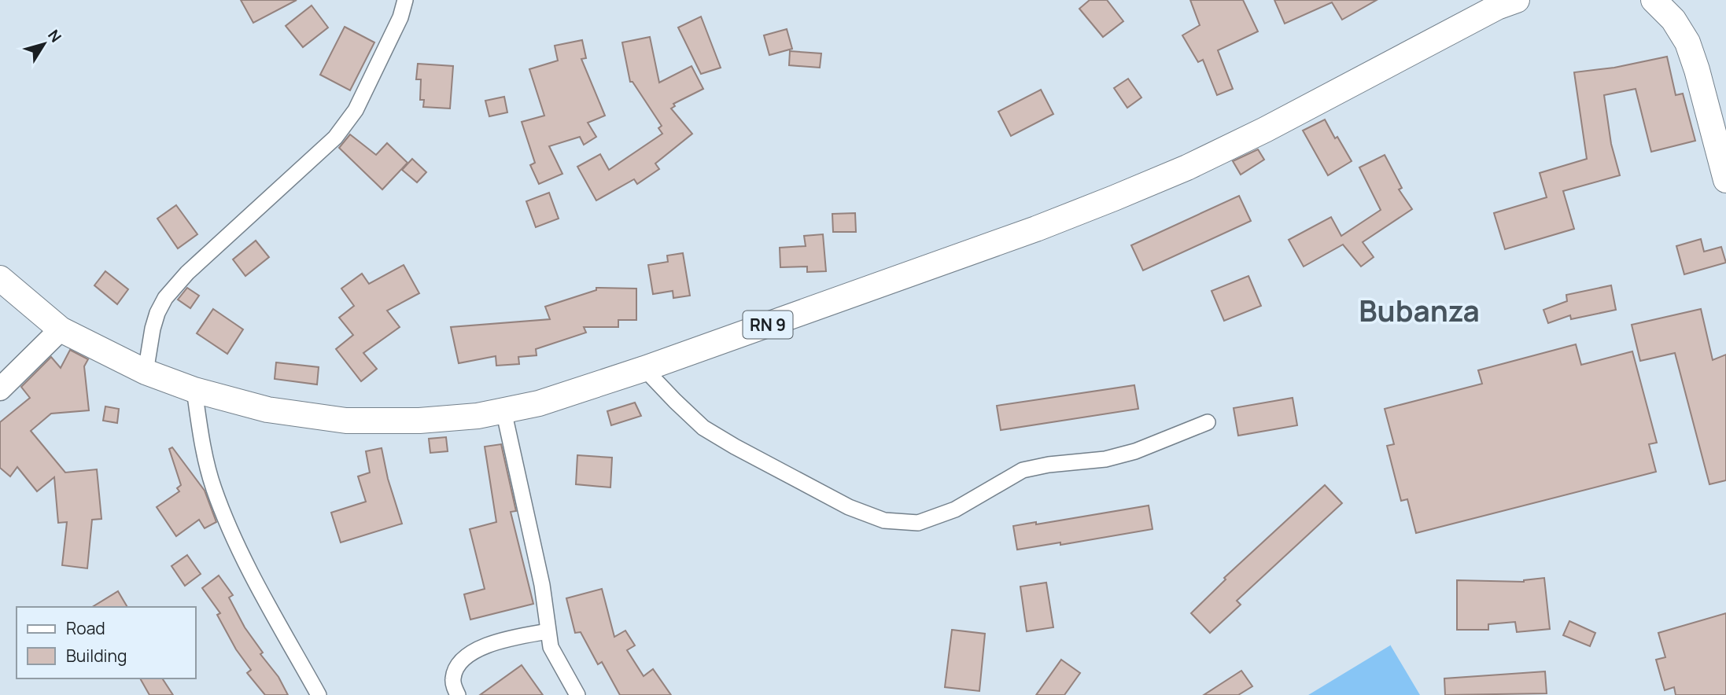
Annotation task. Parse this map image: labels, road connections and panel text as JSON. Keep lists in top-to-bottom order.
{
  "streets": {
    "main road": ["RN 9"]
  },
  "districts": ["Bubanza"],
  "legend": ["Road", "Building"],
  "north": "top right"
}
